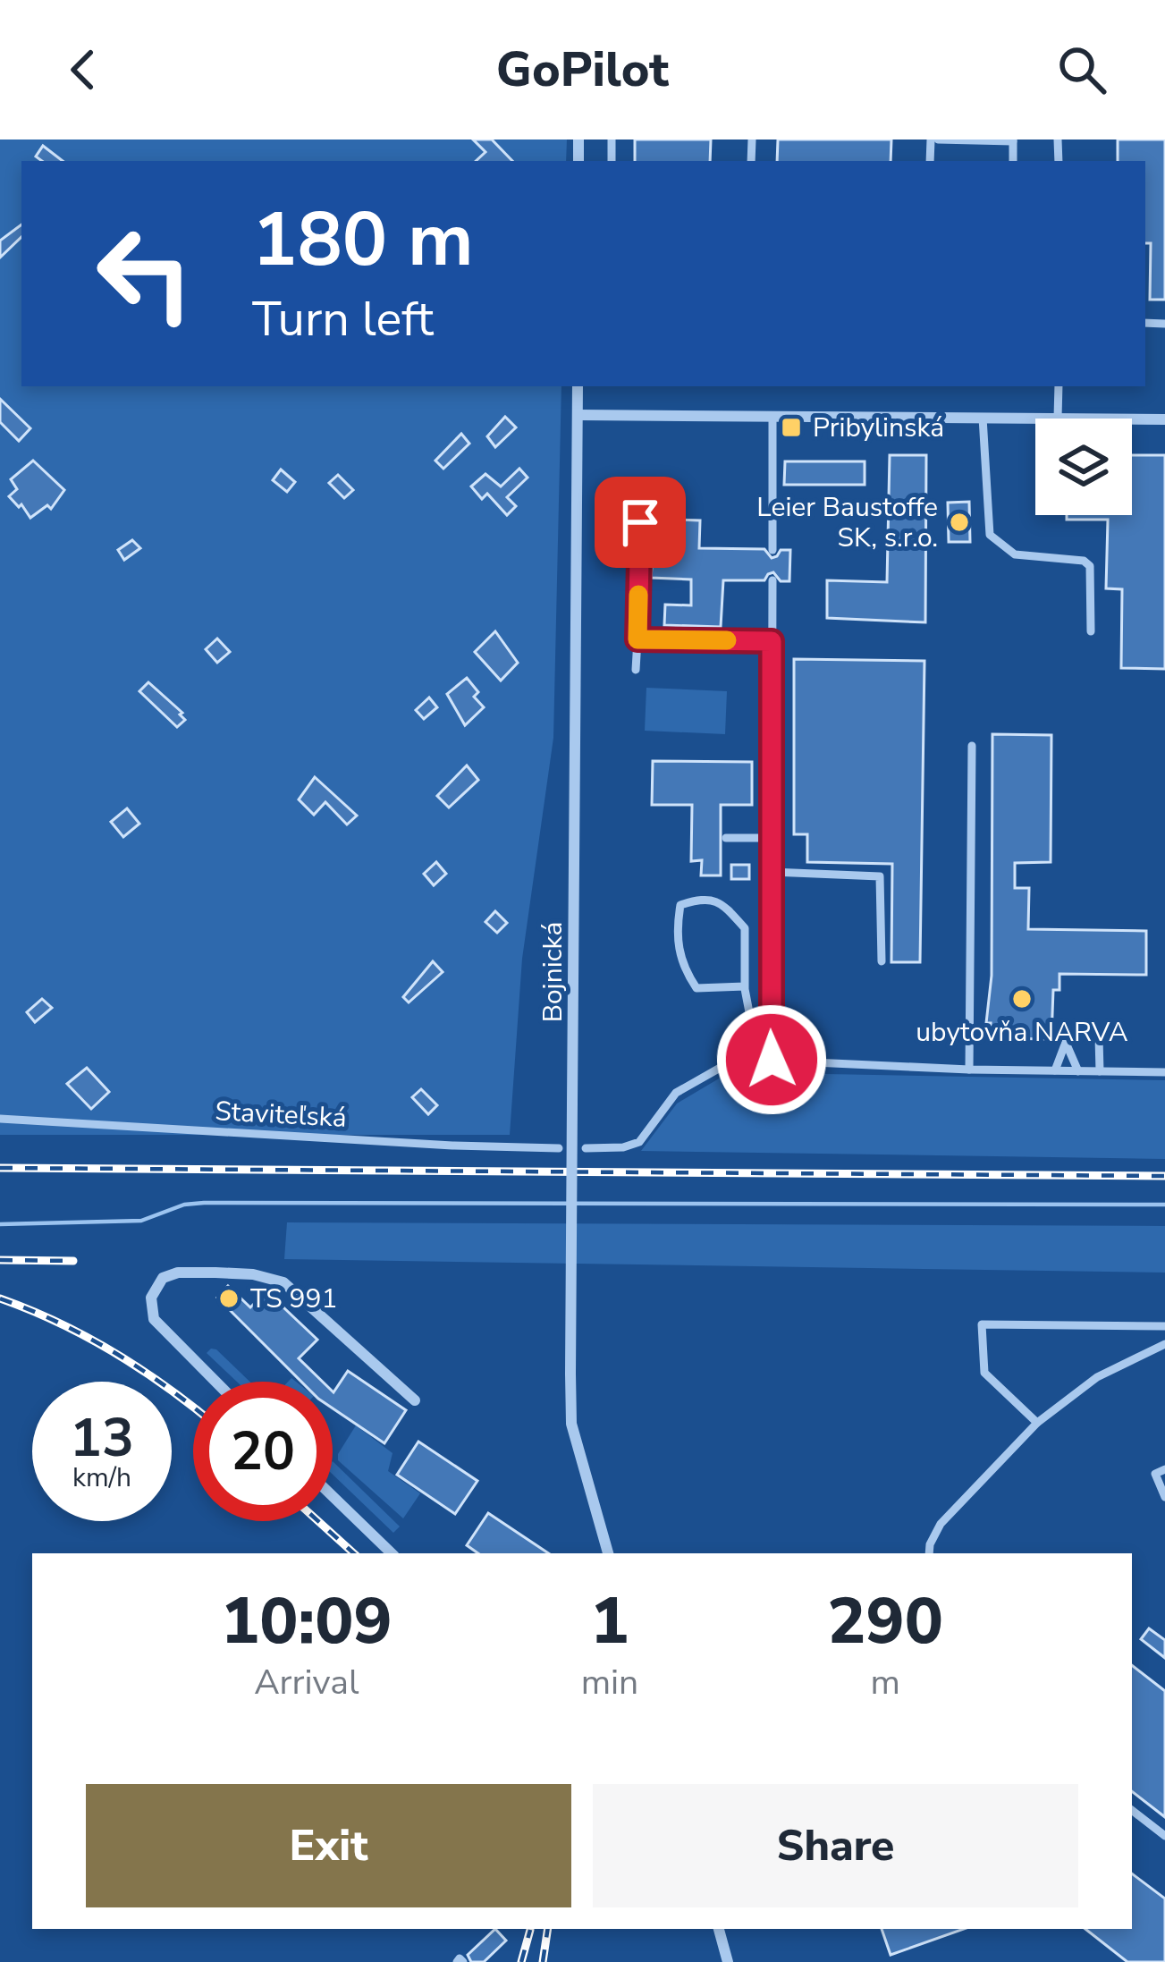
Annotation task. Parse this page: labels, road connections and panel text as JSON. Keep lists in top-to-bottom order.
{
  "streets": {
    "street": ["Bojnická"],
    "lane": ["Staviteľská"]
  },
  "places": {
    "transit": ["Pribylinská"],
    "other": ["Leier Baustoffe SK, s.r.o.", "ubytovňa NARVA", "TS 991"]
  },
  "page": {
    "header": "GoPilot",
    "turn": ["180 m", "Turn left"],
    "speed": "13 km/h",
    "limit": "20",
    "eta": [
      "10:09",
      "Arrival",
      "1",
      "min",
      "290",
      "m"
    ],
    "buttons": ["Exit", "Share"]
  }
}
